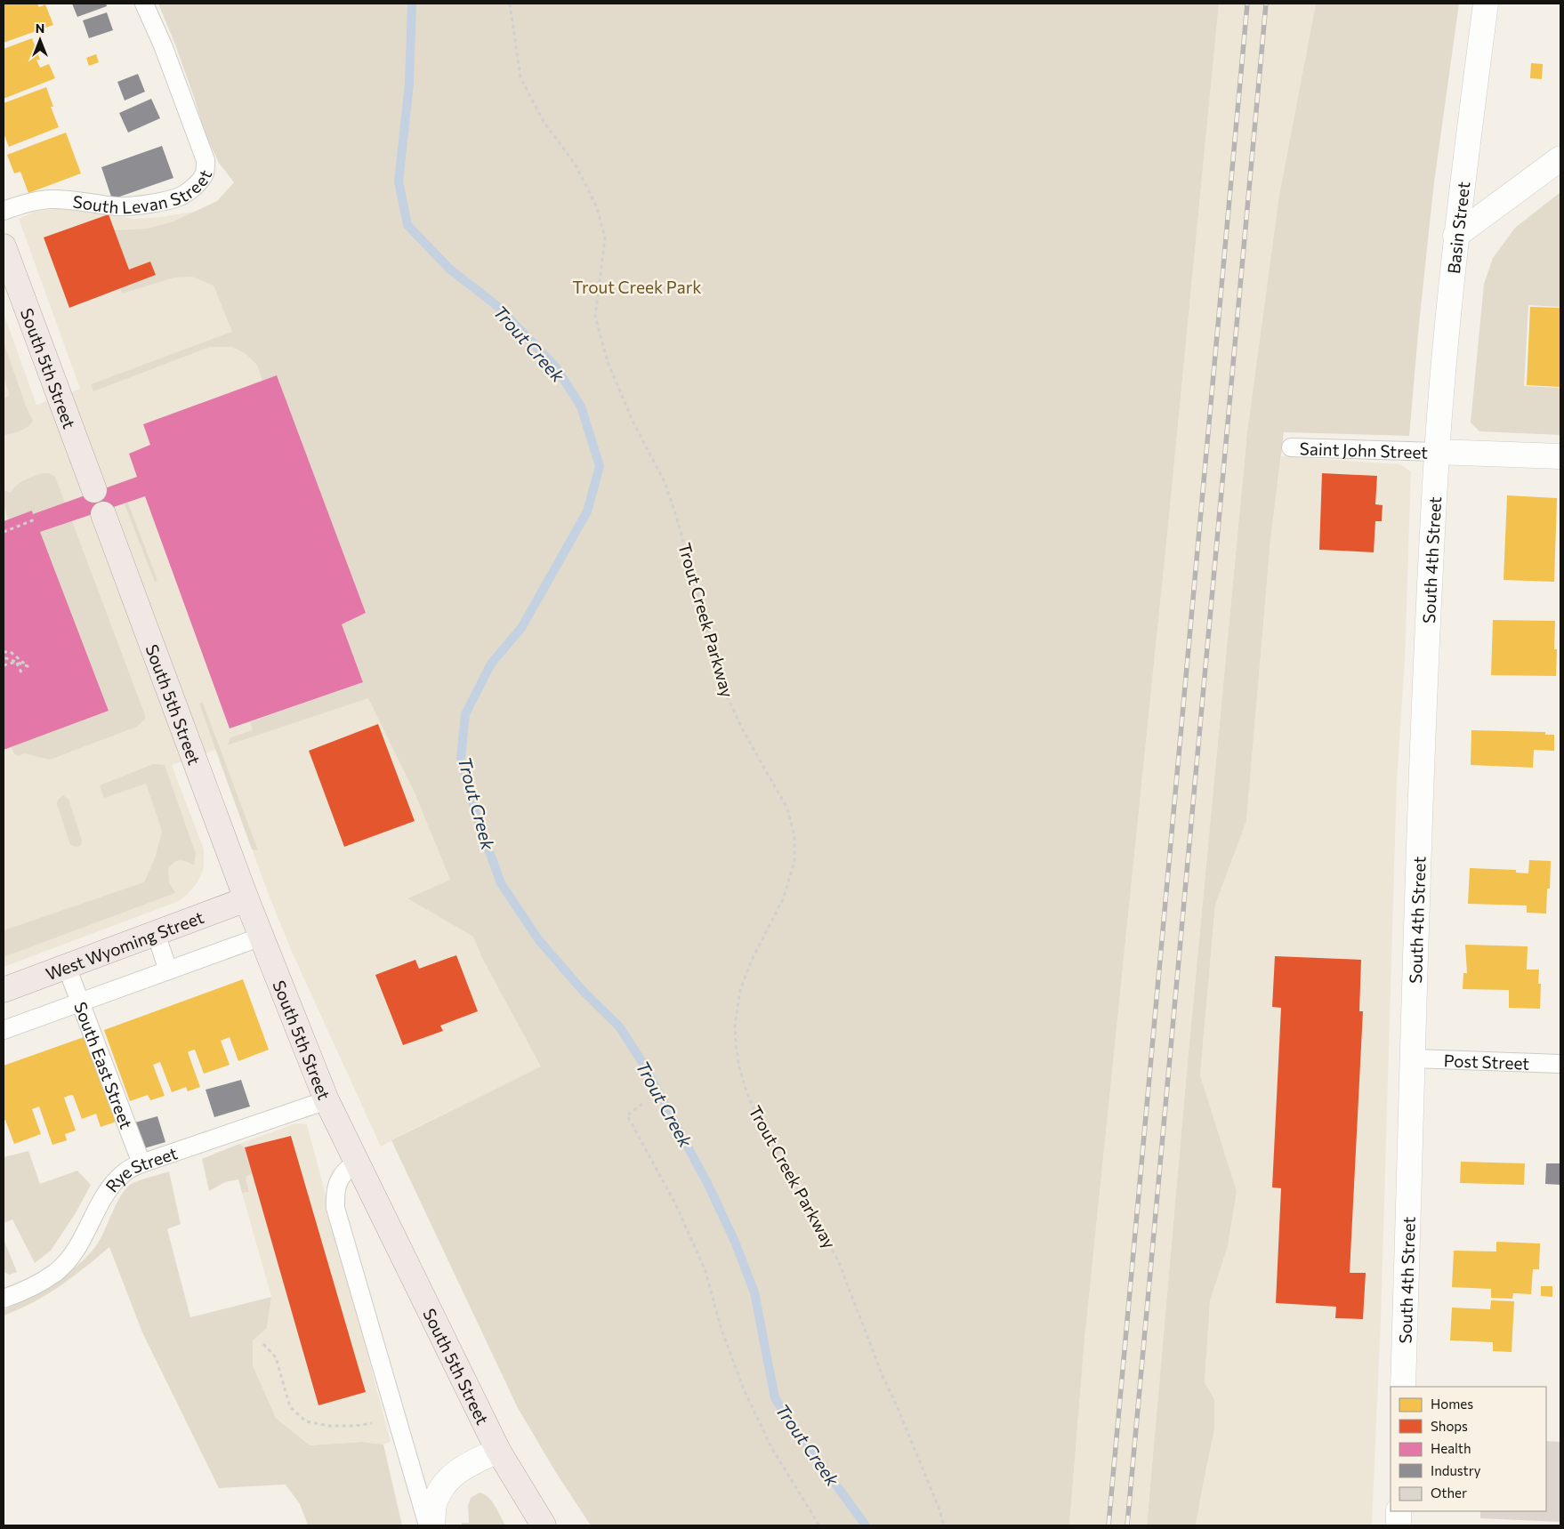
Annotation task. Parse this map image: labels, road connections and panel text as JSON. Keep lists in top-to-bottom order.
{
  "streets": {
    "main road": [
      "Basin Street",
      "South 5th Street",
      "South 4th Street",
      "West Wyoming Street"
    ],
    "lane": [
      "South Levan Street",
      "Saint John Street",
      "Post Street",
      "South East Street",
      "Rye Street"
    ],
    "path": ["Trout Creek Parkway"]
  },
  "crossings": [
    ["Basin Street", "Saint John Street"],
    ["Basin Street", "South 4th Street"],
    ["South 5th Street", "West Wyoming Street"],
    ["South 5th Street", "Rye Street"],
    ["Saint John Street", "South 4th Street"],
    ["South 4th Street", "Post Street"],
    ["West Wyoming Street", "South East Street"],
    ["South East Street", "Rye Street"]
  ],
  "water": ["Trout Creek"],
  "parks": ["Trout Creek Park"],
  "legend": [
    "Homes",
    "Shops",
    "Health",
    "Industry",
    "Other"
  ],
  "north": "top"
}
